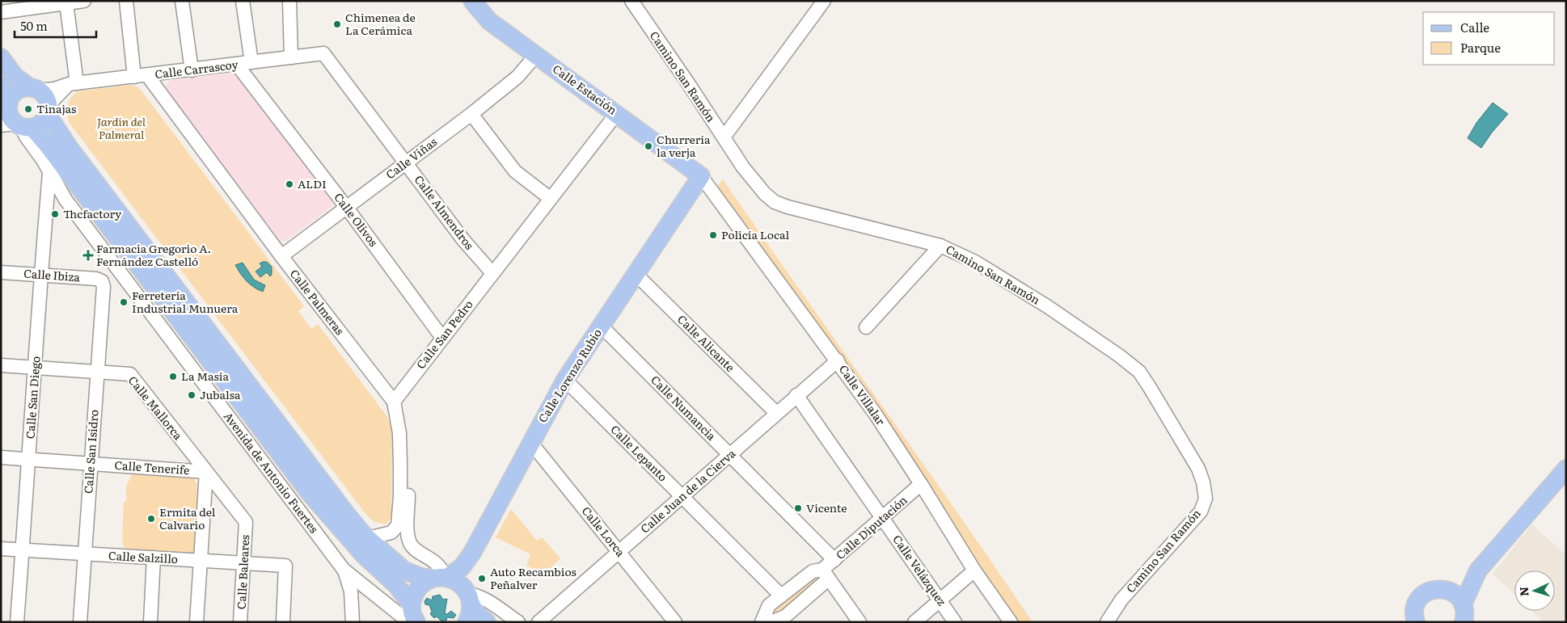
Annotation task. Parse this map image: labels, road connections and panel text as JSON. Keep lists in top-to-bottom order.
{
  "streets": {
    "main road": ["Calle Estación", "Calle Lorenzo Rubio", "Avenida de Antonio Fuertes"],
    "street": [
      "Calle Carrascoy",
      "Camino San Ramón",
      "Calle Viñas",
      "Calle Almendros",
      "Calle Olivos",
      "Calle Ibiza",
      "Calle Palmeras",
      "Calle San Pedro",
      "Calle Alicante",
      "Calle Villalar",
      "Calle San Diego",
      "Calle Mallorca",
      "Calle Numancia",
      "Calle San Isidro",
      "Calle Lepanto",
      "Calle Tenerife",
      "Calle Juan de la Cierva",
      "Calle Diputación",
      "Calle Lorca",
      "Calle Salzillo",
      "Calle Velázquez",
      "Calle Baleares"
    ]
  },
  "crossings": [
    ["Calle Carrascoy", "Calle Almendros"],
    ["Calle Carrascoy", "Calle Olivos"],
    ["Calle Carrascoy", "Calle Palmeras"],
    ["Calle Estación", "Calle Viñas"],
    ["Calle Estación", "Calle San Pedro"],
    ["Calle Estación", "Calle Lorenzo Rubio"],
    ["Calle Estación", "Calle Villalar"],
    ["Calle Viñas", "Calle Almendros"],
    ["Calle Viñas", "Calle Olivos"],
    ["Calle Viñas", "Calle Palmeras"],
    ["Calle Almendros", "Calle San Pedro"],
    ["Calle Olivos", "Calle San Pedro"],
    ["Calle Ibiza", "Calle San Diego"],
    ["Calle Ibiza", "Calle San Isidro"],
    ["Calle Palmeras", "Calle San Pedro"],
    ["Calle Alicante", "Calle Lorenzo Rubio"],
    ["Calle Alicante", "Calle Juan de la Cierva"],
    ["Calle Lorenzo Rubio", "Calle Villalar"],
    ["Calle Lorenzo Rubio", "Calle Numancia"],
    ["Calle Lorenzo Rubio", "Calle Lepanto"],
    ["Calle Lorenzo Rubio", "Avenida de Antonio Fuertes"],
    ["Calle Lorenzo Rubio", "Calle Lorca"],
    ["Calle Villalar", "Calle Juan de la Cierva"],
    ["Calle Villalar", "Calle Diputación"],
    ["Calle San Diego", "Calle Mallorca"],
    ["Calle San Diego", "Calle Tenerife"],
    ["Calle San Diego", "Avenida de Antonio Fuertes"],
    ["Calle San Diego", "Calle Salzillo"],
    ["Calle Mallorca", "Calle San Isidro"],
    ["Calle Mallorca", "Calle Tenerife"],
    ["Calle Mallorca", "Calle Baleares"],
    ["Calle Numancia", "Calle Juan de la Cierva"],
    ["Calle Numancia", "Calle Diputación"],
    ["Calle San Isidro", "Calle Tenerife"],
    ["Calle San Isidro", "Calle Salzillo"],
    ["Calle Lepanto", "Calle Juan de la Cierva"],
    ["Calle Juan de la Cierva", "Calle Lorca"],
    ["Calle Diputación", "Calle Velázquez"],
    ["Calle Salzillo", "Calle Baleares"]
  ],
  "parks": ["Jardín del Palmeral"],
  "places": {
    "other": [
      "Chimenea de La Cerámica",
      "Tinajas",
      "Churrería la verja",
      "ALDI",
      "Thcfactory",
      "Policía Local",
      "Ferretería Industrial Munuera",
      "La Masía",
      "Jubalsa",
      "Vicente",
      "Ermita del Calvario",
      "Auto Recambios Peñalver"
    ],
    "health": ["Farmacia Gregorio A. Fernández Castelló"]
  },
  "legend": ["Calle", "Parque"],
  "scale_bar": "50 m",
  "north": "left"
}
